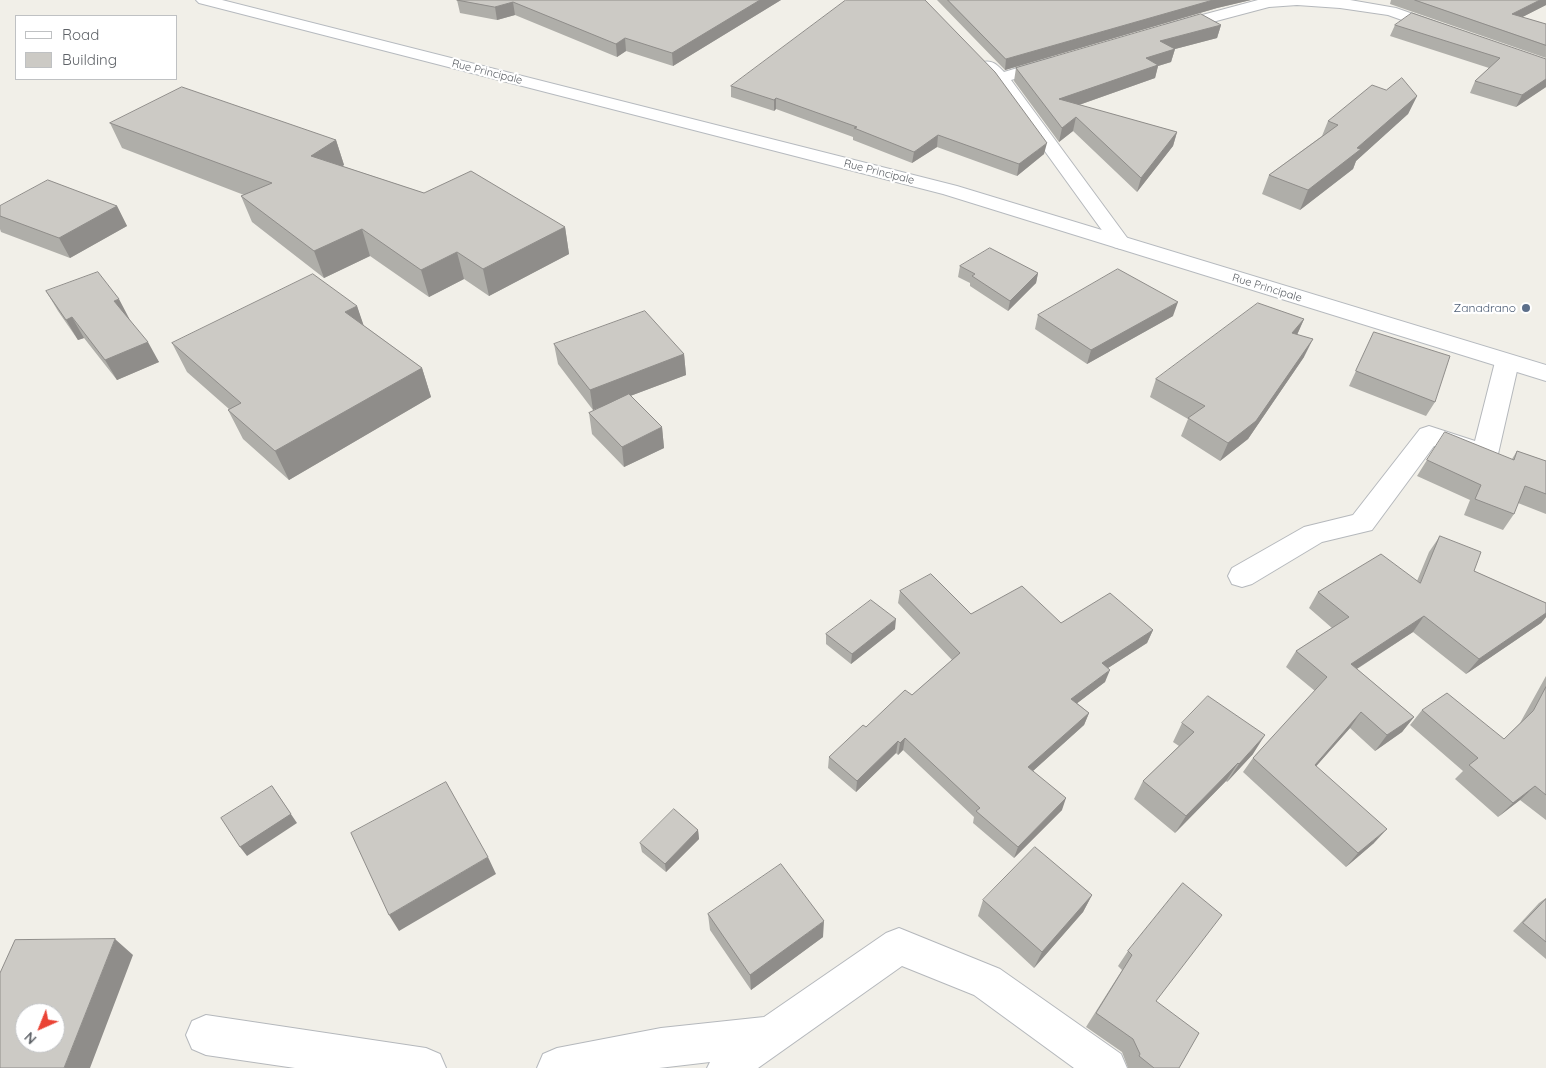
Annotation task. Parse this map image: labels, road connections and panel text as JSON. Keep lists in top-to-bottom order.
{
  "streets": {
    "street": ["Rue Principale"]
  },
  "places": ["Zanadrano"],
  "legend": ["Road", "Building"],
  "north": "bottom left"
}
